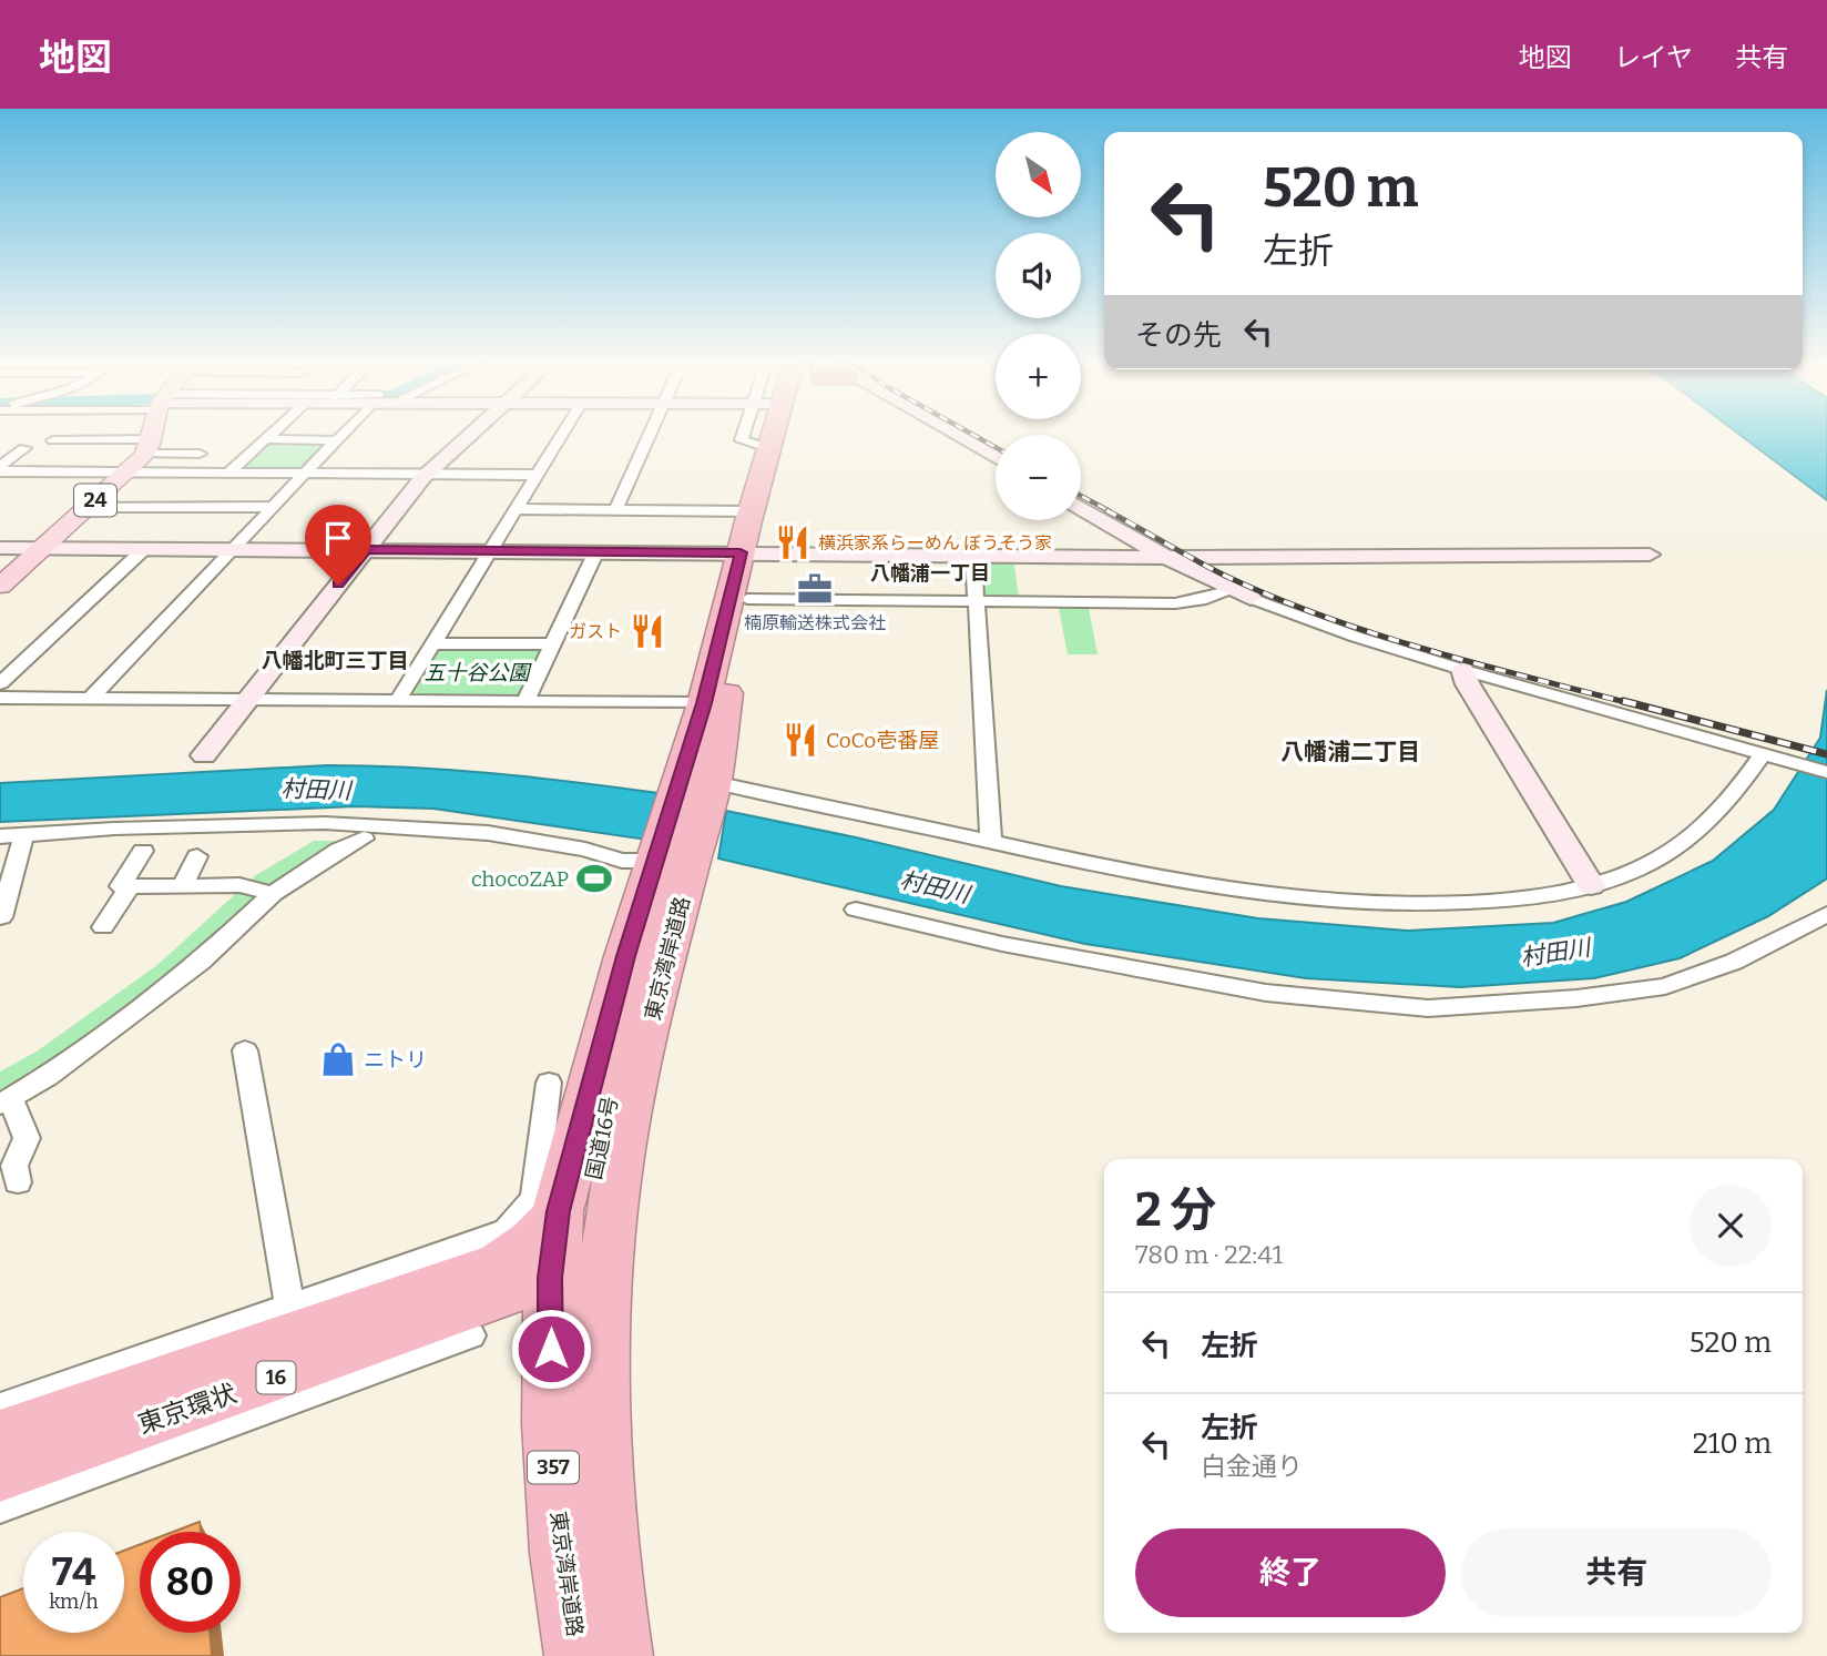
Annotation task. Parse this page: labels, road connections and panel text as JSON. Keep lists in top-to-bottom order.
{
  "streets": {
    "highway": [
      "東京湾岸道路",
      "国道16号",
      "16",
      "東京環状",
      "357"
    ],
    "main road": ["24"]
  },
  "crossings": [
    ["東京湾岸道路", "国道16号"],
    ["東京湾岸道路", "16"],
    ["東京湾岸道路", "東京環状"],
    ["国道16号", "東京環状"]
  ],
  "districts": ["八幡浦一丁目", "八幡北町三丁目", "八幡浦二丁目"],
  "water": ["村田川"],
  "parks": ["五十谷公園"],
  "places": {
    "restaurant": ["横浜家系らーめん ぼうそう家", "ガスト", "CoCo壱番屋"],
    "office": ["楠原輸送株式会社"],
    "sports": ["chocoZAP"],
    "shop": ["ニトリ"]
  },
  "north": "bottom right",
  "page": {
    "header": "地図",
    "nav": ["地図", "レイヤ", "共有"],
    "map_buttons": ["+", "−"],
    "turn": ["520 m", "左折"],
    "then": "その先",
    "heading": ["2 分", "780 m · 22:41"],
    "list": [
      {
        "name": "左折",
        "value": "520 m"
      },
      {
        "name": "左折",
        "note": "白金通り",
        "value": "210 m"
      }
    ],
    "buttons": ["終了", "共有"],
    "speed": "74 km/h",
    "limit": "80"
  }
}
